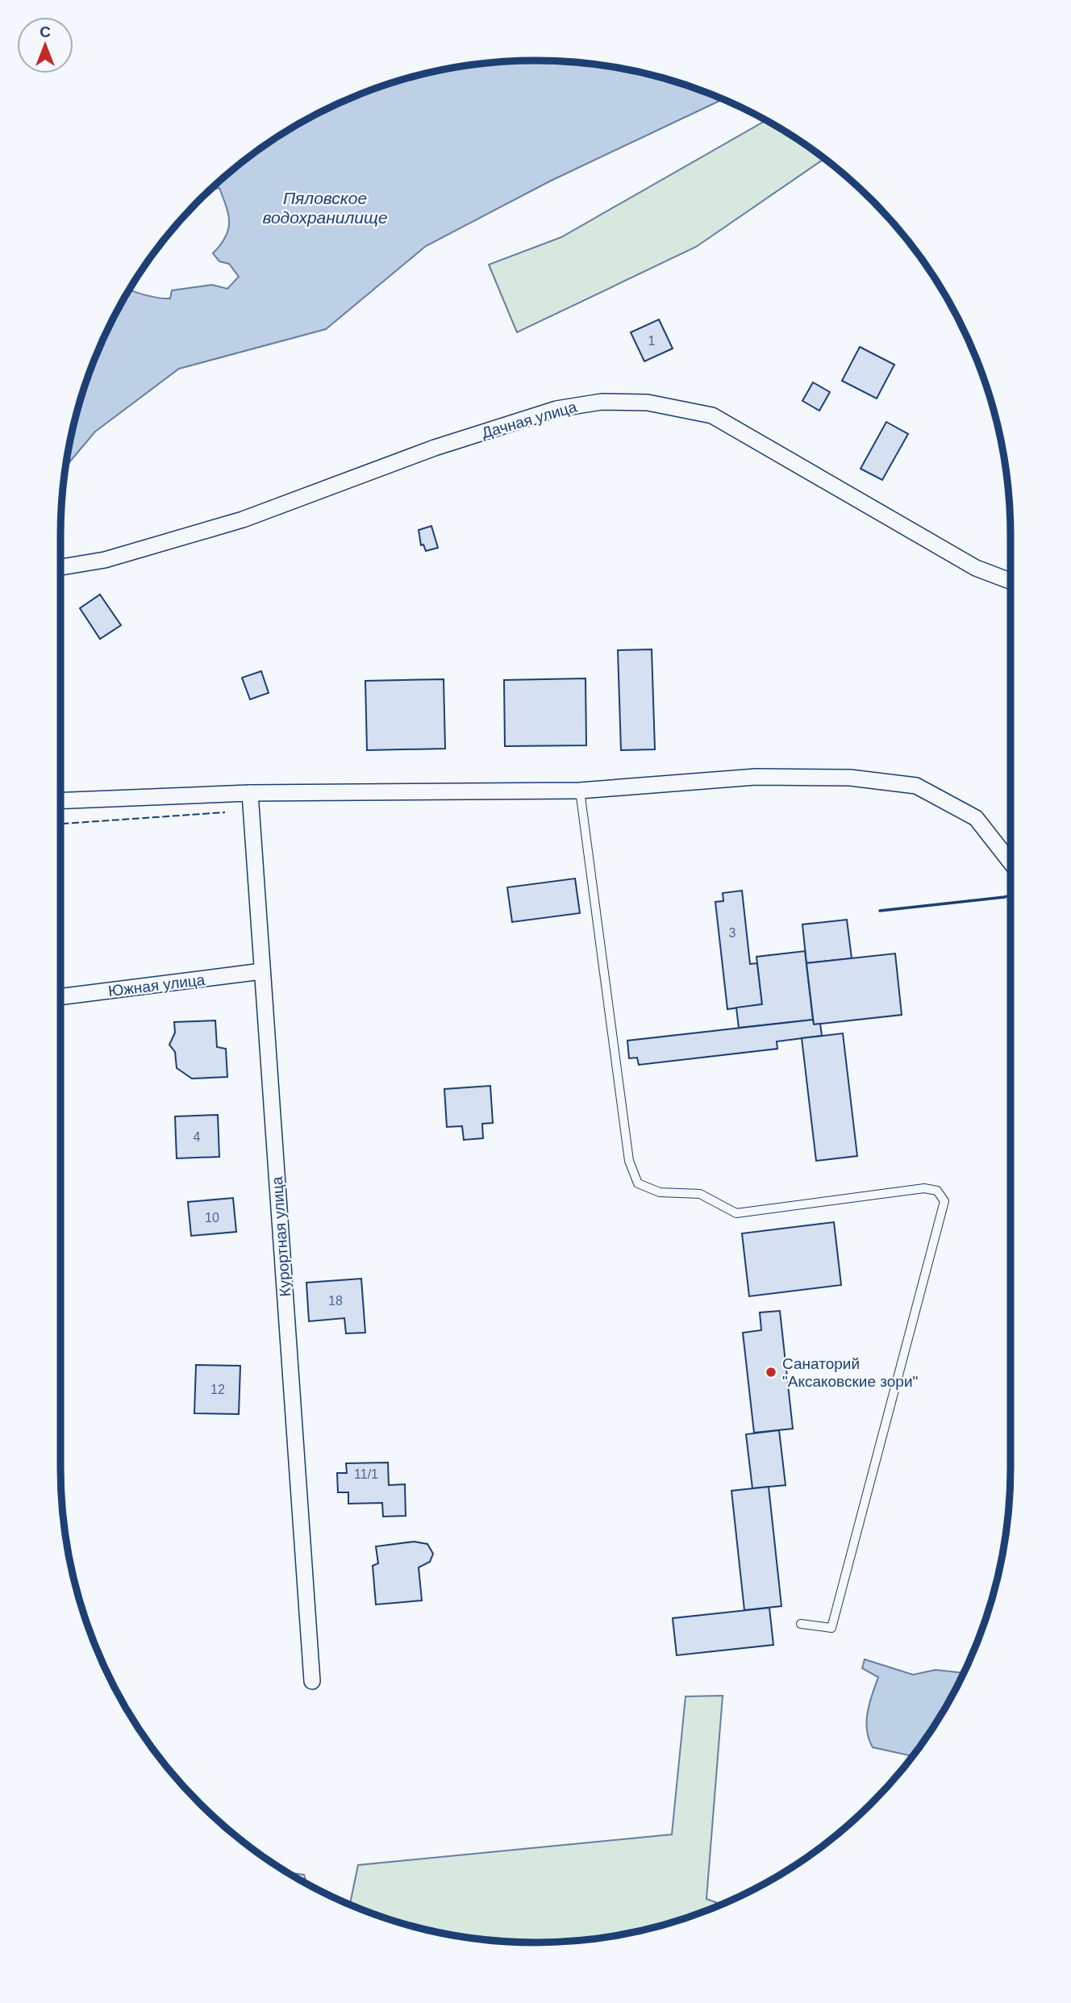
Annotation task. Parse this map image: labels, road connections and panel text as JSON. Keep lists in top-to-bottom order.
{
  "streets": {
    "street": ["Дачная улица", "Южная улица", "Курортная улица"]
  },
  "crossings": [
    ["Южная улица", "Курортная улица"]
  ],
  "water": ["Пяловское водохранилище"],
  "places": ["Санаторий \"Аксаковские зори\""],
  "house_numbers": [
    "1",
    "3",
    "4",
    "10",
    "18",
    "12",
    "11/1"
  ],
  "north": "top"
}
